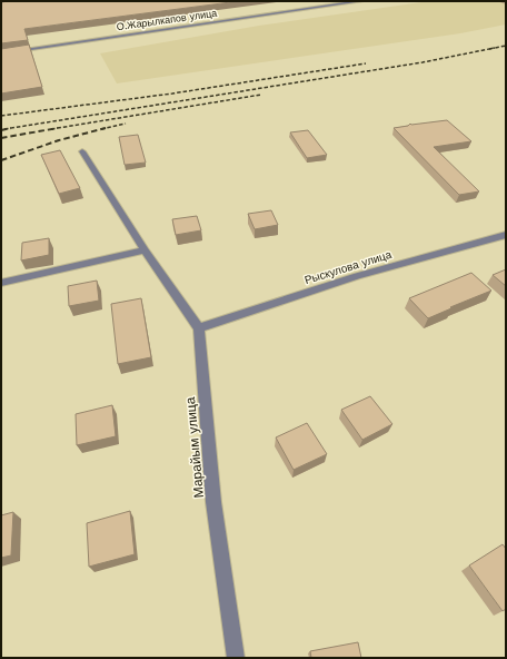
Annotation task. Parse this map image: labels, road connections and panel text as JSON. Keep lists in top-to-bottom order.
{
  "streets": {
    "street": ["О.Жарылкапов улица", "Рыскулова улица", "Марайым улица"]
  },
  "crossings": [
    ["Рыскулова улица", "Марайым улица"]
  ]
}
